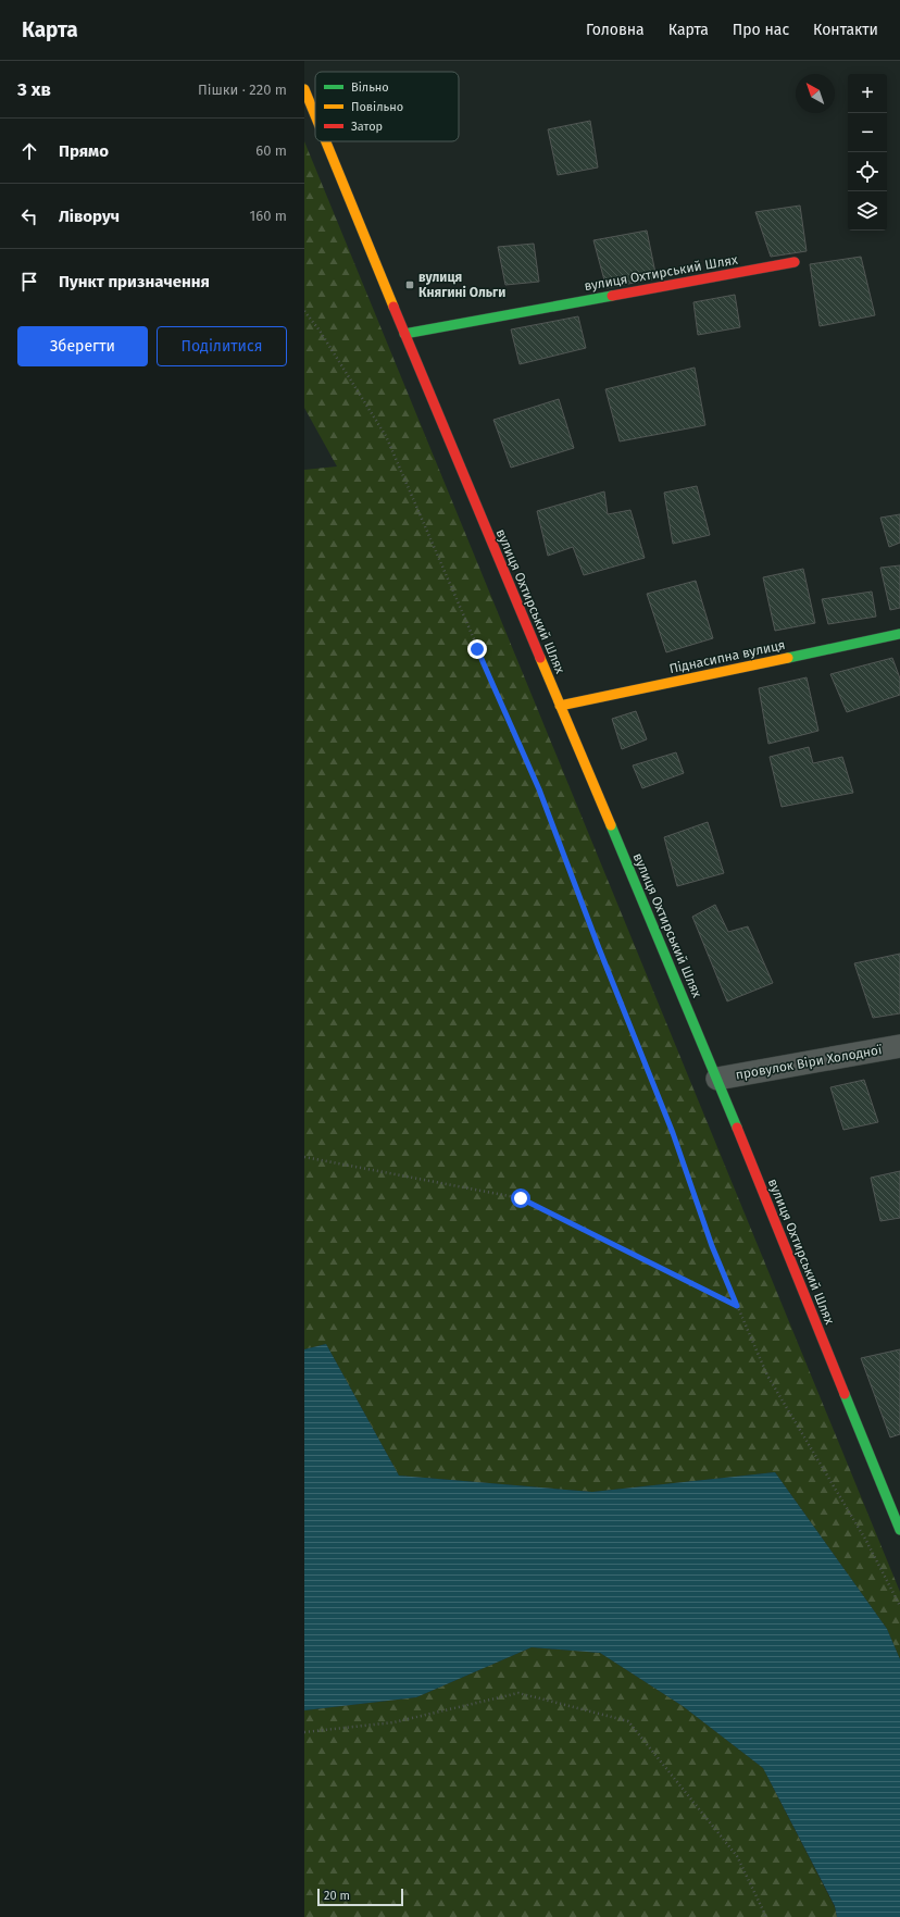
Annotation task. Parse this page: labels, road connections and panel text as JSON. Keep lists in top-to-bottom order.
{
  "streets": {
    "main road": ["вулиця Охтирський Шлях", "Піднасипна вулиця"],
    "street": ["провулок Віри Холодної"]
  },
  "crossings": [
    ["вулиця Охтирський Шлях", "Піднасипна вулиця"],
    ["вулиця Охтирський Шлях", "провулок Віри Холодної"]
  ],
  "places": {
    "transit": ["вулиця Княгині Ольги"]
  },
  "legend": ["Вільно", "Повільно", "Затор"],
  "scale_bar": "20 m",
  "north": "top left",
  "page": {
    "header": "Карта",
    "nav": [
      "Головна",
      "Карта",
      "Про нас",
      "Контакти"
    ],
    "heading": ["3 хв", "Пішки · 220 m"],
    "map_buttons": ["+", "−"],
    "list": [
      ["Прямо", "60 m"],
      ["Ліворуч", "160 m"],
      "Пункт призначення"
    ],
    "buttons": ["Зберегти", "Поділитися"],
    "scale": "20 m"
  }
}
